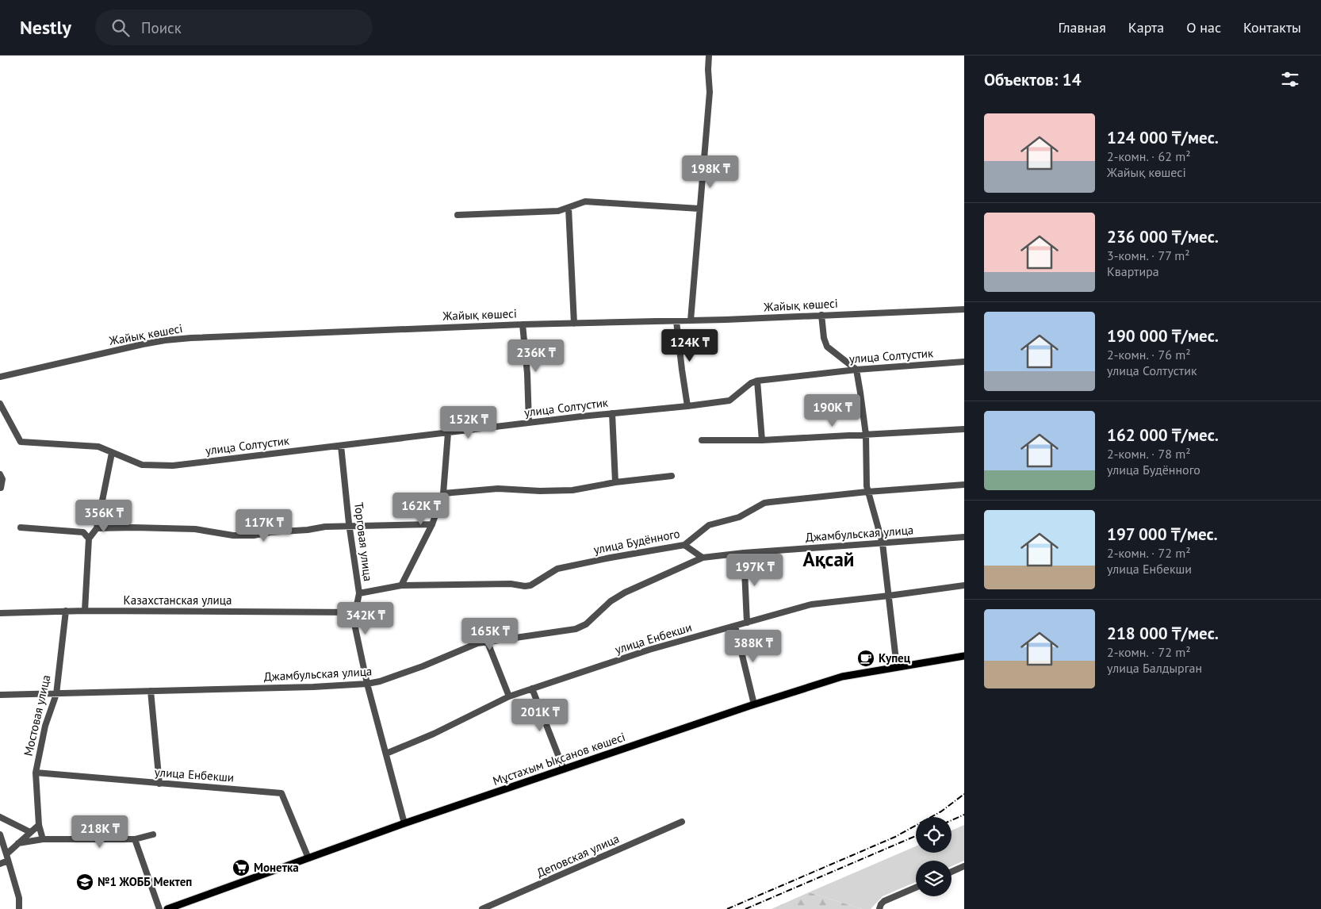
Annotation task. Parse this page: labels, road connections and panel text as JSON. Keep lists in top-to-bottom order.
{
  "streets": {
    "main road": ["Мұстахым Ықсанов көшесі"],
    "street": [
      "Жайық көшесі",
      "улица Солтустик",
      "Джамбульская улица",
      "Торговая улица",
      "улица Будённого",
      "Казахстанская улица",
      "улица Енбекши",
      "Мостовая улица",
      "Деповская улица"
    ]
  },
  "crossings": [
    ["улица Солтустик", "Торговая улица"],
    ["Джамбульская улица", "Торговая улица"],
    ["Джамбульская улица", "Мостовая улица"],
    ["Торговая улица", "улица Будённого"],
    ["Торговая улица", "Казахстанская улица"],
    ["Торговая улица", "улица Енбекши"],
    ["Торговая улица", "Мұстахым Ықсанов көшесі"],
    ["Казахстанская улица", "Мостовая улица"],
    ["улица Енбекши", "Мостовая улица"],
    ["улица Енбекши", "Мұстахым Ықсанов көшесі"]
  ],
  "districts": ["Ақсай"],
  "places": {
    "cafe": ["Купец"],
    "supermarket": ["Монетка"],
    "school or university": ["№1 ЖОББ Мектеп"]
  },
  "page": {
    "header": "Nestly",
    "search": "Поиск",
    "nav": [
      "Главная",
      "Карта",
      "О нас",
      "Контакты"
    ],
    "heading": "Объектов: 14",
    "list": [
      {
        "name": "124 000 ₸/мес.",
        "note": "2-комн. · 62 m² · Жайық көшесі"
      },
      {
        "name": "236 000 ₸/мес.",
        "note": "3-комн. · 77 m² · Квартира"
      },
      {
        "name": "190 000 ₸/мес.",
        "note": "2-комн. · 76 m² · улица Солтустик"
      },
      {
        "name": "162 000 ₸/мес.",
        "note": "2-комн. · 78 m² · улица Будённого"
      },
      {
        "name": "197 000 ₸/мес.",
        "note": "2-комн. · 72 m² · улица Енбекши"
      },
      {
        "name": "218 000 ₸/мес.",
        "note": "2-комн. · 72 m² · улица Балдырган"
      }
    ],
    "price": [
      "198K ₸",
      "124K ₸",
      "236K ₸",
      "190K ₸",
      "152K ₸",
      "162K ₸",
      "356K ₸",
      "117K ₸",
      "197K ₸",
      "342K ₸",
      "165K ₸",
      "388K ₸",
      "201K ₸",
      "218K ₸"
    ]
  }
}
